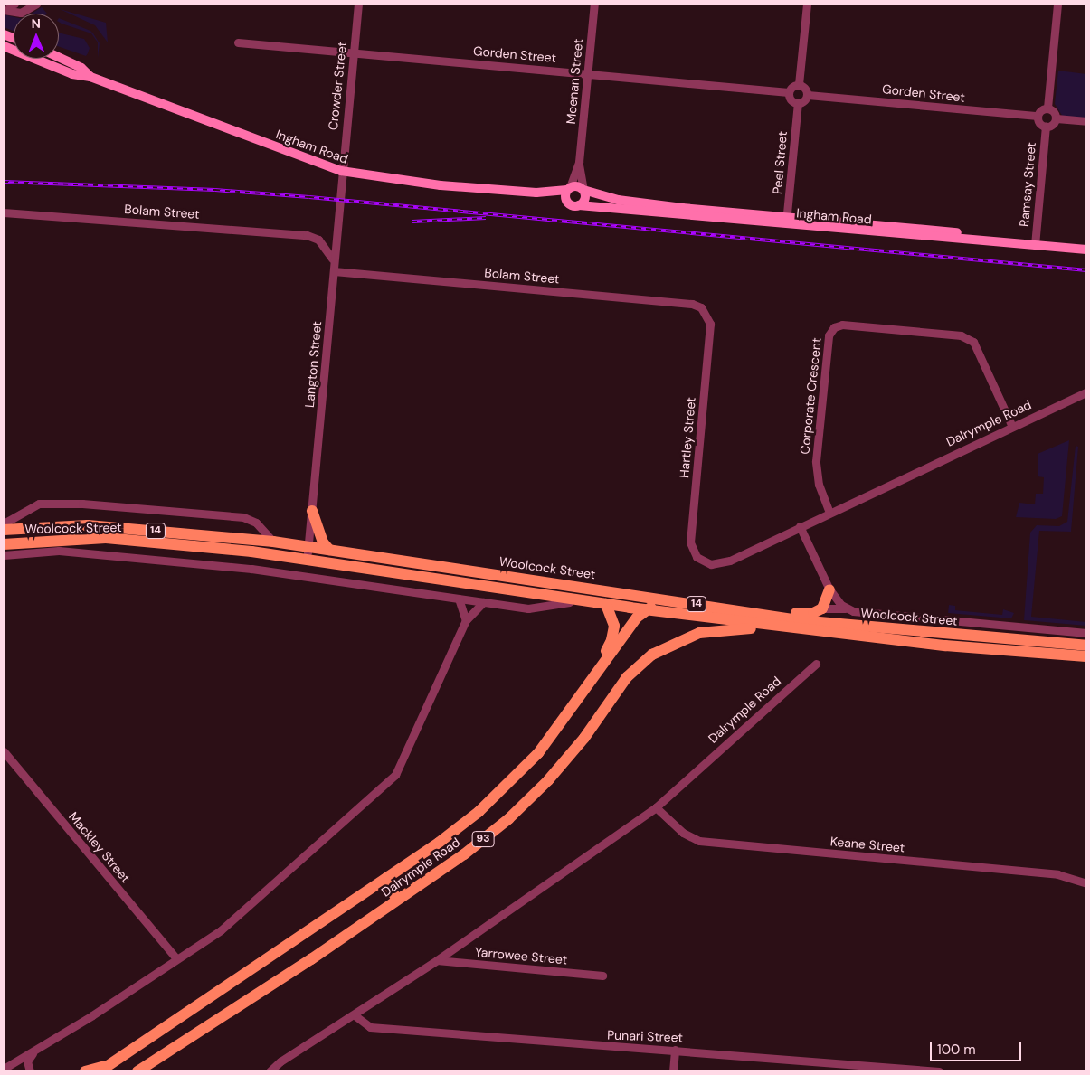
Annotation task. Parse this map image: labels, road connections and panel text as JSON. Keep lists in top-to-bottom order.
{
  "streets": {
    "main road": [
      "Ingham Road",
      "Dalrymple Road",
      "Woolcock Street",
      "14",
      "93"
    ],
    "street": [
      "Gorden Street",
      "Meenan Street",
      "Crowder Street",
      "Peel Street",
      "Ramsay Street",
      "Bolam Street",
      "Langton Street",
      "Corporate Crescent",
      "Hartley Street",
      "Keane Street",
      "Mackley Street",
      "Yarrowee Street",
      "Punari Street"
    ]
  },
  "crossings": [
    ["Gorden Street", "Meenan Street"],
    ["Gorden Street", "Crowder Street"],
    ["Gorden Street", "Peel Street"],
    ["Gorden Street", "Ramsay Street"],
    ["Meenan Street", "Ingham Road"],
    ["Crowder Street", "Ingham Road"],
    ["Crowder Street", "Langton Street"],
    ["Ingham Road", "Peel Street"],
    ["Ingham Road", "Ramsay Street"],
    ["Ingham Road", "Langton Street"],
    ["Bolam Street", "Langton Street"],
    ["Bolam Street", "Hartley Street"],
    ["Langton Street", "Woolcock Street"],
    ["Corporate Crescent", "Dalrymple Road"],
    ["Dalrymple Road", "Hartley Street"],
    ["Dalrymple Road", "Woolcock Street"],
    ["Dalrymple Road", "Keane Street"],
    ["Dalrymple Road", "Yarrowee Street"],
    ["Dalrymple Road", "Punari Street"]
  ],
  "scale_bar": "100 m",
  "north": "top"
}
